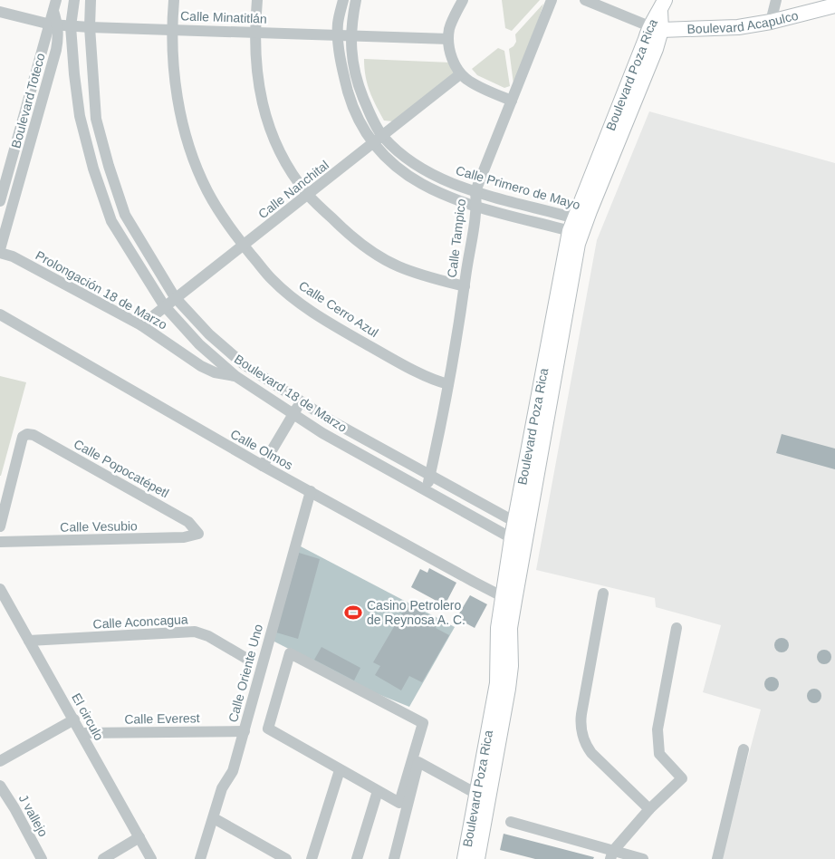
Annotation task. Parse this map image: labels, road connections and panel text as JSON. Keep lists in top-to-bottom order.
{
  "streets": {
    "main road": ["Boulevard Acapulco", "Boulevard Poza Rica"],
    "street": [
      "Calle Minatitlán",
      "Boulevard Toteco",
      "Calle Primero de Mayo",
      "Calle Nanchital",
      "Calle Tampico",
      "Prolongación 18 de Marzo",
      "Calle Cerro Azul",
      "Boulevard 18 de Marzo",
      "Calle Olmos",
      "Calle Popocatépetl",
      "Calle Vesubio",
      "Calle Aconcagua",
      "Calle Oriente Uno",
      "El circulo",
      "Calle Everest",
      "J vallejo"
    ]
  },
  "crossings": [
    ["Calle Minatitlán", "Boulevard Toteco"],
    ["Calle Minatitlán", "Calle Primero de Mayo"],
    ["Calle Minatitlán", "Calle Cerro Azul"],
    ["Calle Minatitlán", "Boulevard 18 de Marzo"],
    ["Boulevard Acapulco", "Boulevard Poza Rica"],
    ["Boulevard Poza Rica", "Calle Primero de Mayo"],
    ["Boulevard Poza Rica", "Boulevard 18 de Marzo"],
    ["Boulevard Poza Rica", "Calle Olmos"],
    ["Calle Primero de Mayo", "Calle Nanchital"],
    ["Calle Primero de Mayo", "Calle Tampico"],
    ["Calle Nanchital", "Prolongación 18 de Marzo"],
    ["Calle Nanchital", "Calle Cerro Azul"],
    ["Calle Nanchital", "Boulevard 18 de Marzo"],
    ["Calle Tampico", "Calle Cerro Azul"],
    ["Calle Tampico", "Boulevard 18 de Marzo"],
    ["Prolongación 18 de Marzo", "Boulevard 18 de Marzo"],
    ["Calle Olmos", "Calle Oriente Uno"],
    ["Calle Popocatépetl", "Calle Vesubio"],
    ["Calle Aconcagua", "El circulo"],
    ["Calle Oriente Uno", "Calle Everest"],
    ["El circulo", "Calle Everest"]
  ],
  "places": {
    "sports": ["Casino Petrolero de Reynosa A. C."]
  }
}
